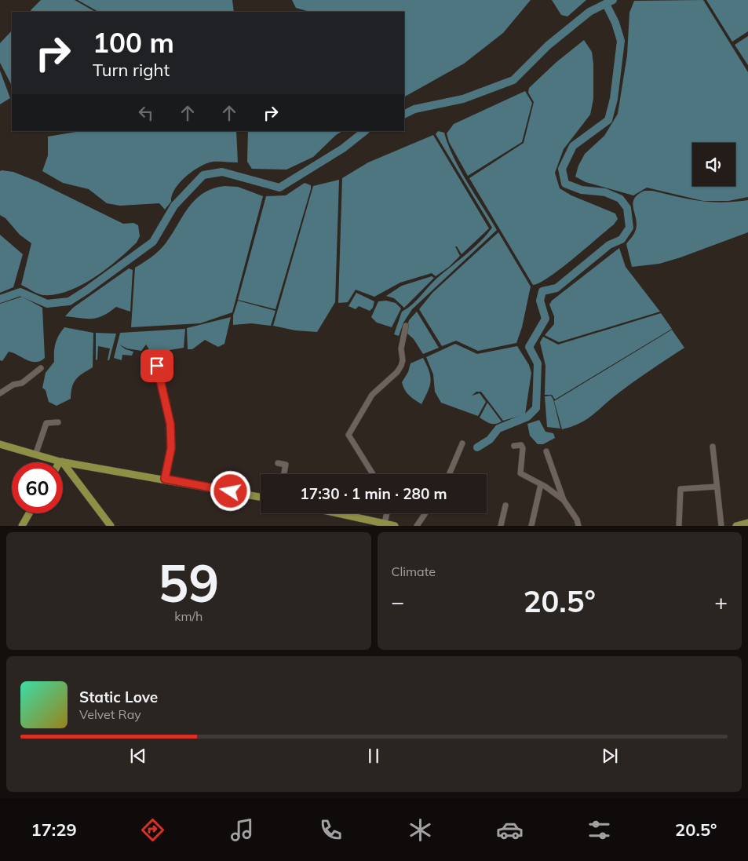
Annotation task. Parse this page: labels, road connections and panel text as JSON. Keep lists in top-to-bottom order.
{
  "page": {
    "turn": ["100 m", "Turn right"],
    "limit": "60",
    "trip": "17:30 · 1 min · 280 m",
    "tile": [
      ["59", "km/h"],
      "Climate"
    ],
    "heat": ["−", "20.5°", "+"],
    "song": ["Static Love", "Velvet Ray"],
    "tabs": ["17:29", "20.5°"]
  }
}
